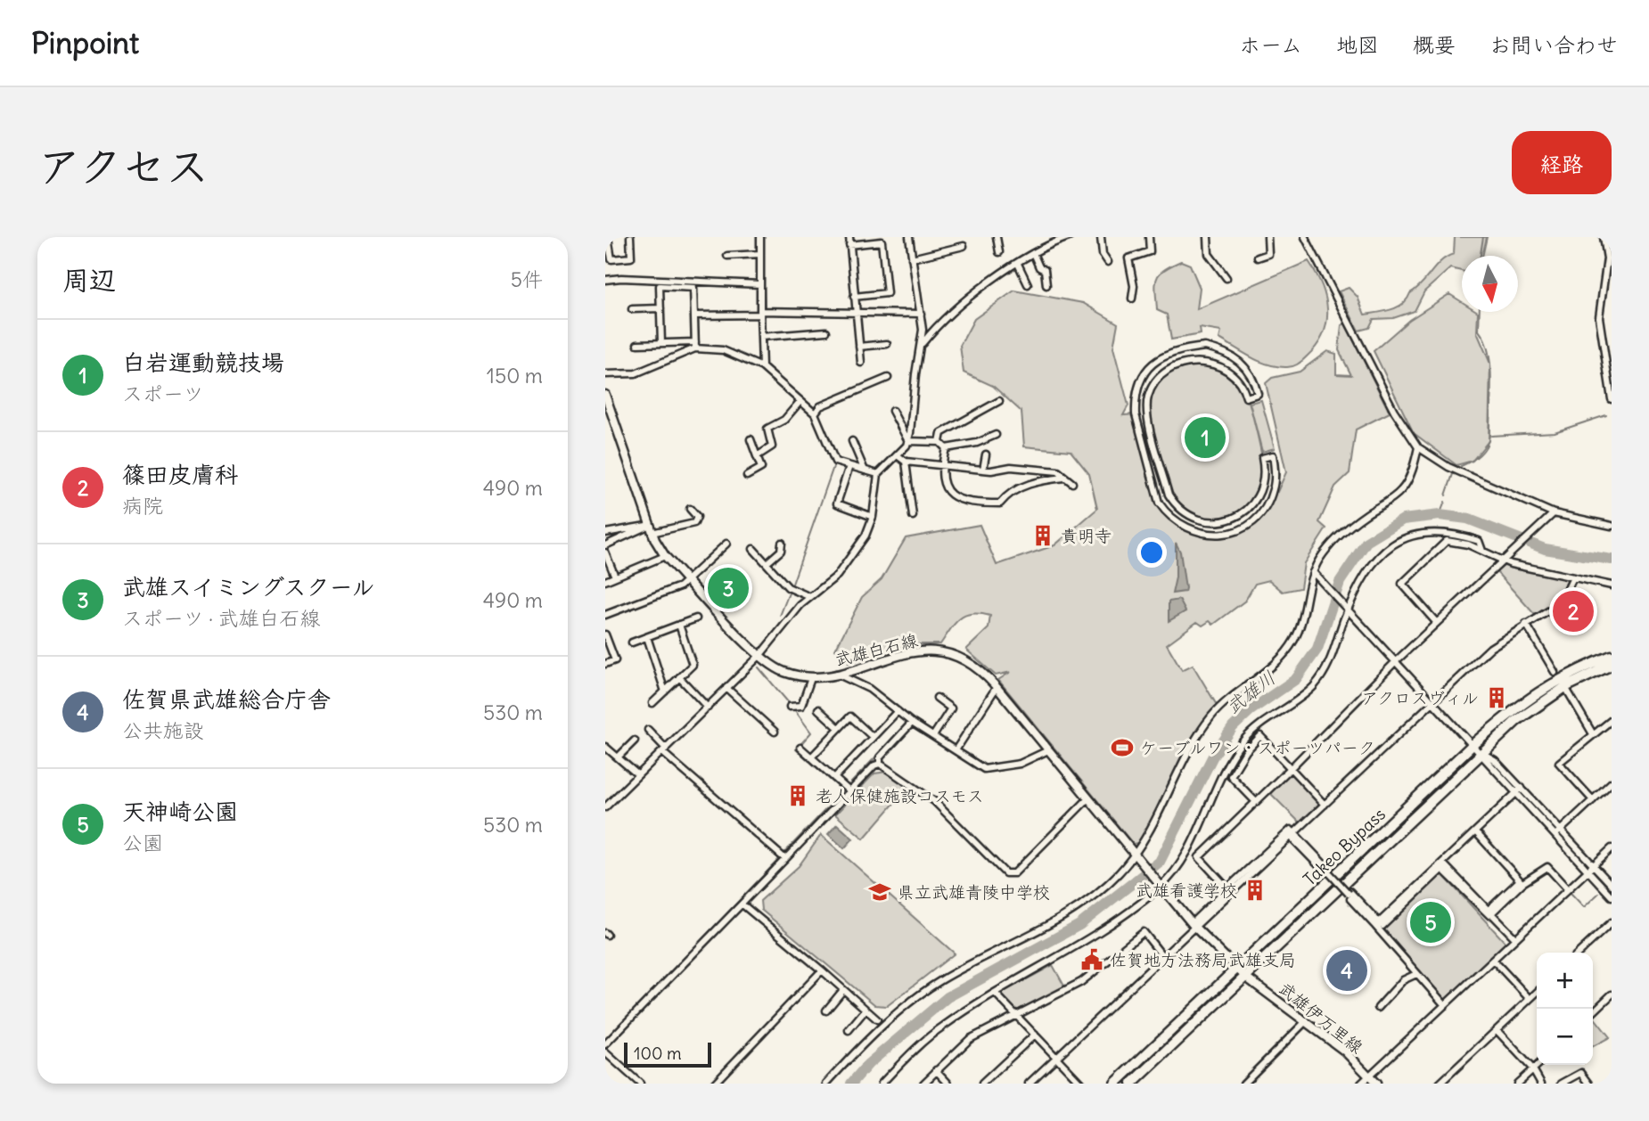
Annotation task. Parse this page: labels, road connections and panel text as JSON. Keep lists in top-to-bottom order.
{
  "streets": {
    "highway": ["Takeo Bypass"],
    "main road": ["武雄白石線", "武雄伊万里線"]
  },
  "crossings": [
    ["武雄白石線", "Takeo Bypass"],
    ["武雄白石線", "武雄伊万里線"],
    ["Takeo Bypass", "武雄伊万里線"]
  ],
  "water": ["武雄川"],
  "places": {
    "building": [
      "貴明寺",
      "アクロスヴィル",
      "老人保健施設コスモス",
      "武雄看護学校"
    ],
    "sports": ["ケーブルワン・スポーツパーク"],
    "school or university": ["県立武雄青陵中学校"],
    "public building": ["佐賀地方法務局武雄支局"]
  },
  "scale_bar": "100 m",
  "north": "bottom",
  "page": {
    "header": "Pinpoint",
    "nav": [
      "ホーム",
      "地図",
      "概要",
      "お問い合わせ"
    ],
    "title": "アクセス",
    "buttons": "経路",
    "heading": ["周辺", "5件"],
    "list": [
      {
        "mark": "1",
        "name": "白岩運動競技場",
        "note": "スポーツ",
        "value": "150 m"
      },
      {
        "mark": "2",
        "name": "篠田皮膚科",
        "note": "病院",
        "value": "490 m"
      },
      {
        "mark": "3",
        "name": "武雄スイミングスクール",
        "note": "スポーツ · 武雄白石線",
        "value": "490 m"
      },
      {
        "mark": "4",
        "name": "佐賀県武雄総合庁舎",
        "note": "公共施設",
        "value": "530 m"
      },
      {
        "mark": "5",
        "name": "天神崎公園",
        "note": "公園",
        "value": "530 m"
      }
    ],
    "pins": [
      "1",
      "3",
      "2",
      "5",
      "4"
    ],
    "map_buttons": ["+", "−"],
    "scale": "100 m"
  }
}
